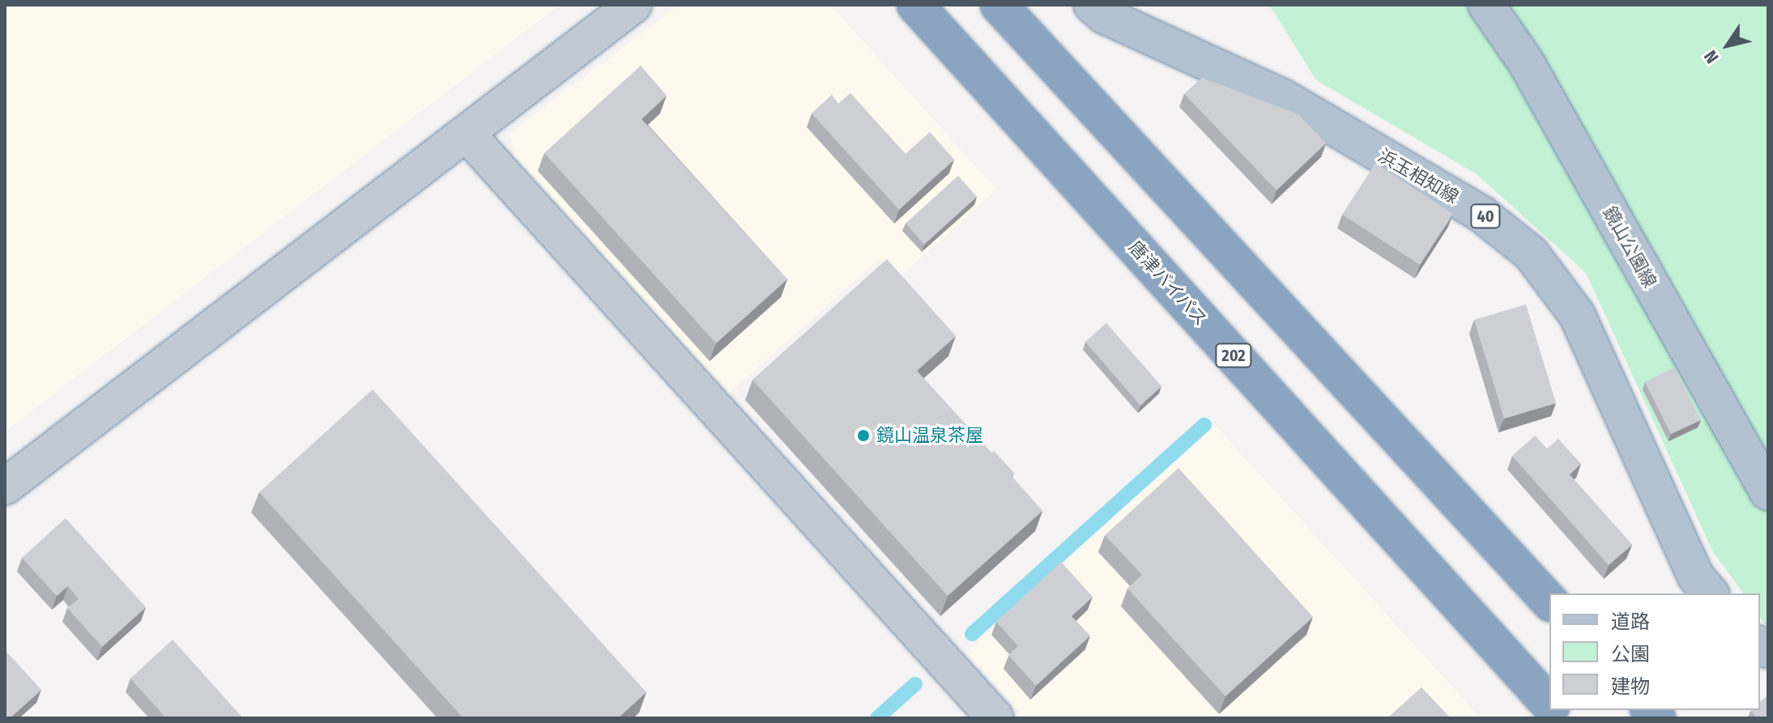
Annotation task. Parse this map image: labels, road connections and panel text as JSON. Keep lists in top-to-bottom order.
{
  "streets": {
    "highway": ["唐津バイパス", "202"],
    "main road": ["浜玉相知線", "40", "鏡山公園線"]
  },
  "places": ["鏡山温泉茶屋"],
  "legend": ["道路", "公園", "建物"],
  "north": "bottom left"
}
